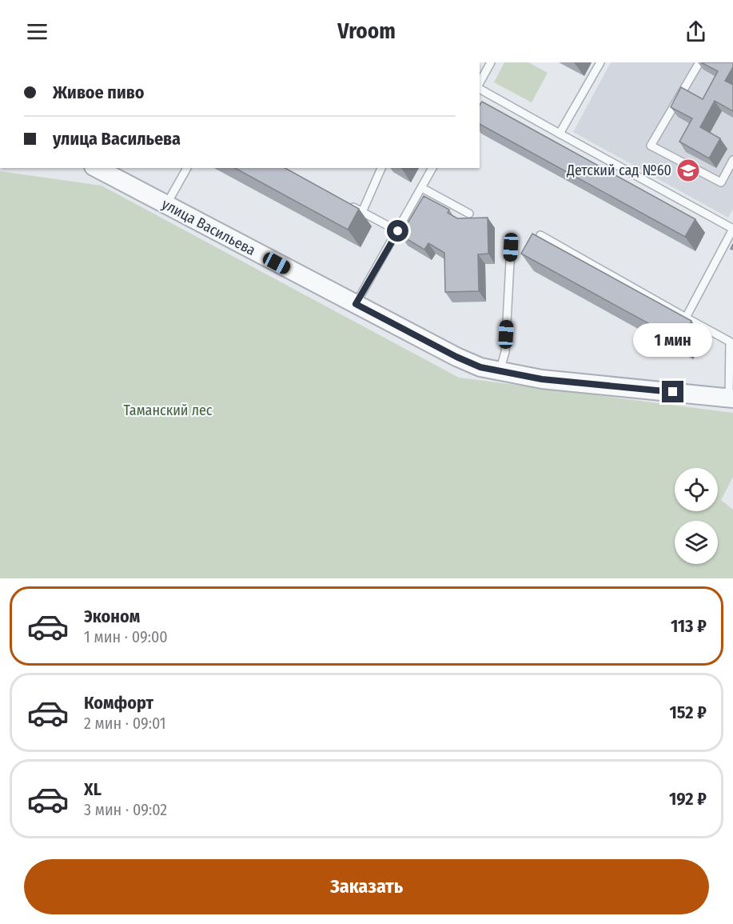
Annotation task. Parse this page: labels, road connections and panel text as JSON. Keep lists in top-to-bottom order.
{
  "streets": {
    "street": ["улица Васильева"]
  },
  "parks": ["Таманский лес"],
  "places": {
    "school or university": ["Детский сад №60"]
  },
  "page": {
    "header": "Vroom",
    "banner": ["Живое пиво", "улица Васильева"],
    "bubble": "1 мин",
    "list": [
      {
        "name": "Эконом",
        "note": "1 мин · 09:00",
        "value": "113 ₽"
      },
      {
        "name": "Комфорт",
        "note": "2 мин · 09:01",
        "value": "152 ₽"
      },
      {
        "name": "XL",
        "note": "3 мин · 09:02",
        "value": "192 ₽"
      }
    ],
    "buttons": "Заказать"
  }
}
